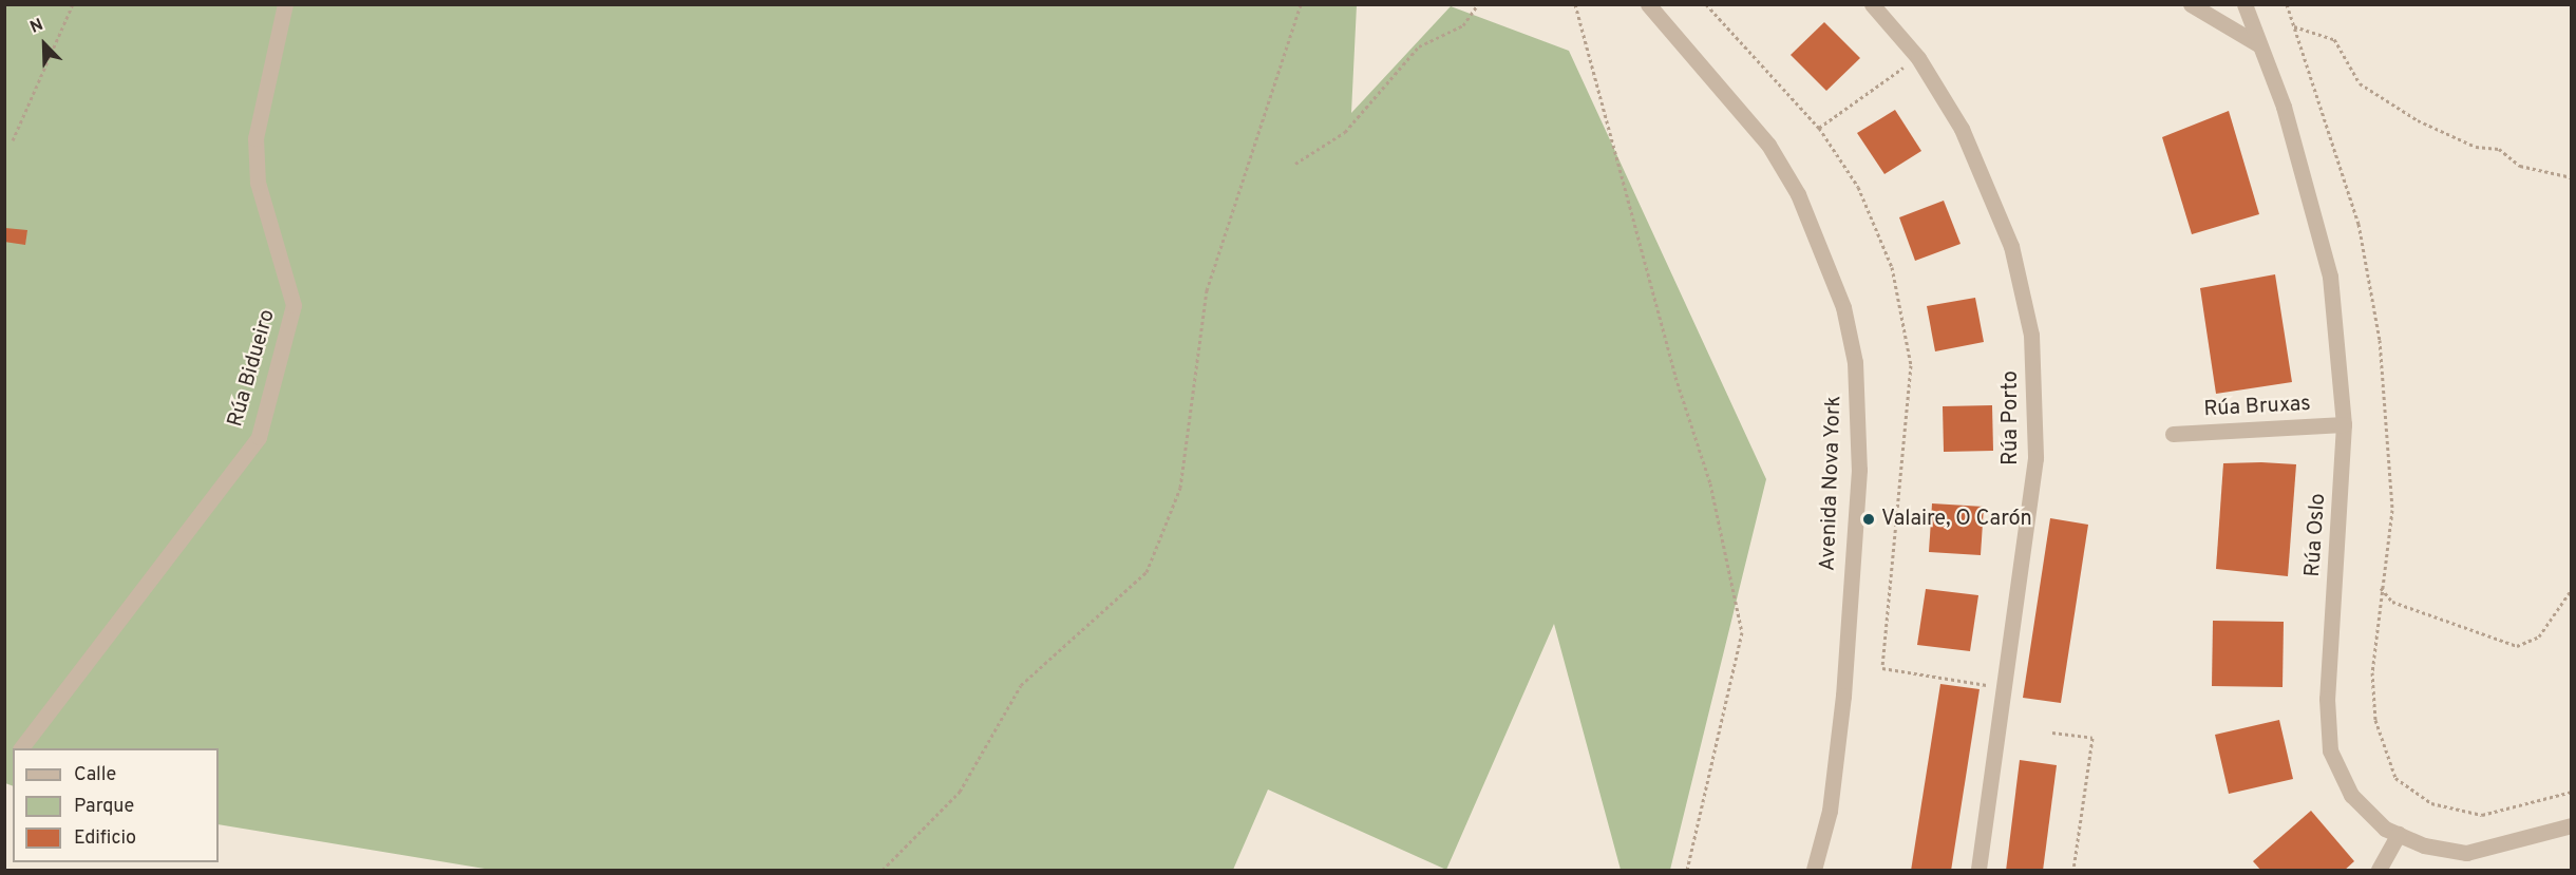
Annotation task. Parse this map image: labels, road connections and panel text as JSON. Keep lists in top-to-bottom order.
{
  "streets": {
    "street": [
      "Rúa Bidueiro",
      "Rúa Bruxas",
      "Rúa Porto",
      "Avenida Nova York",
      "Rúa Oslo"
    ]
  },
  "crossings": [
    ["Rúa Bruxas", "Rúa Oslo"]
  ],
  "places": ["Valaire, O Carón"],
  "legend": ["Calle", "Parque", "Edificio"],
  "north": "top left"
}
